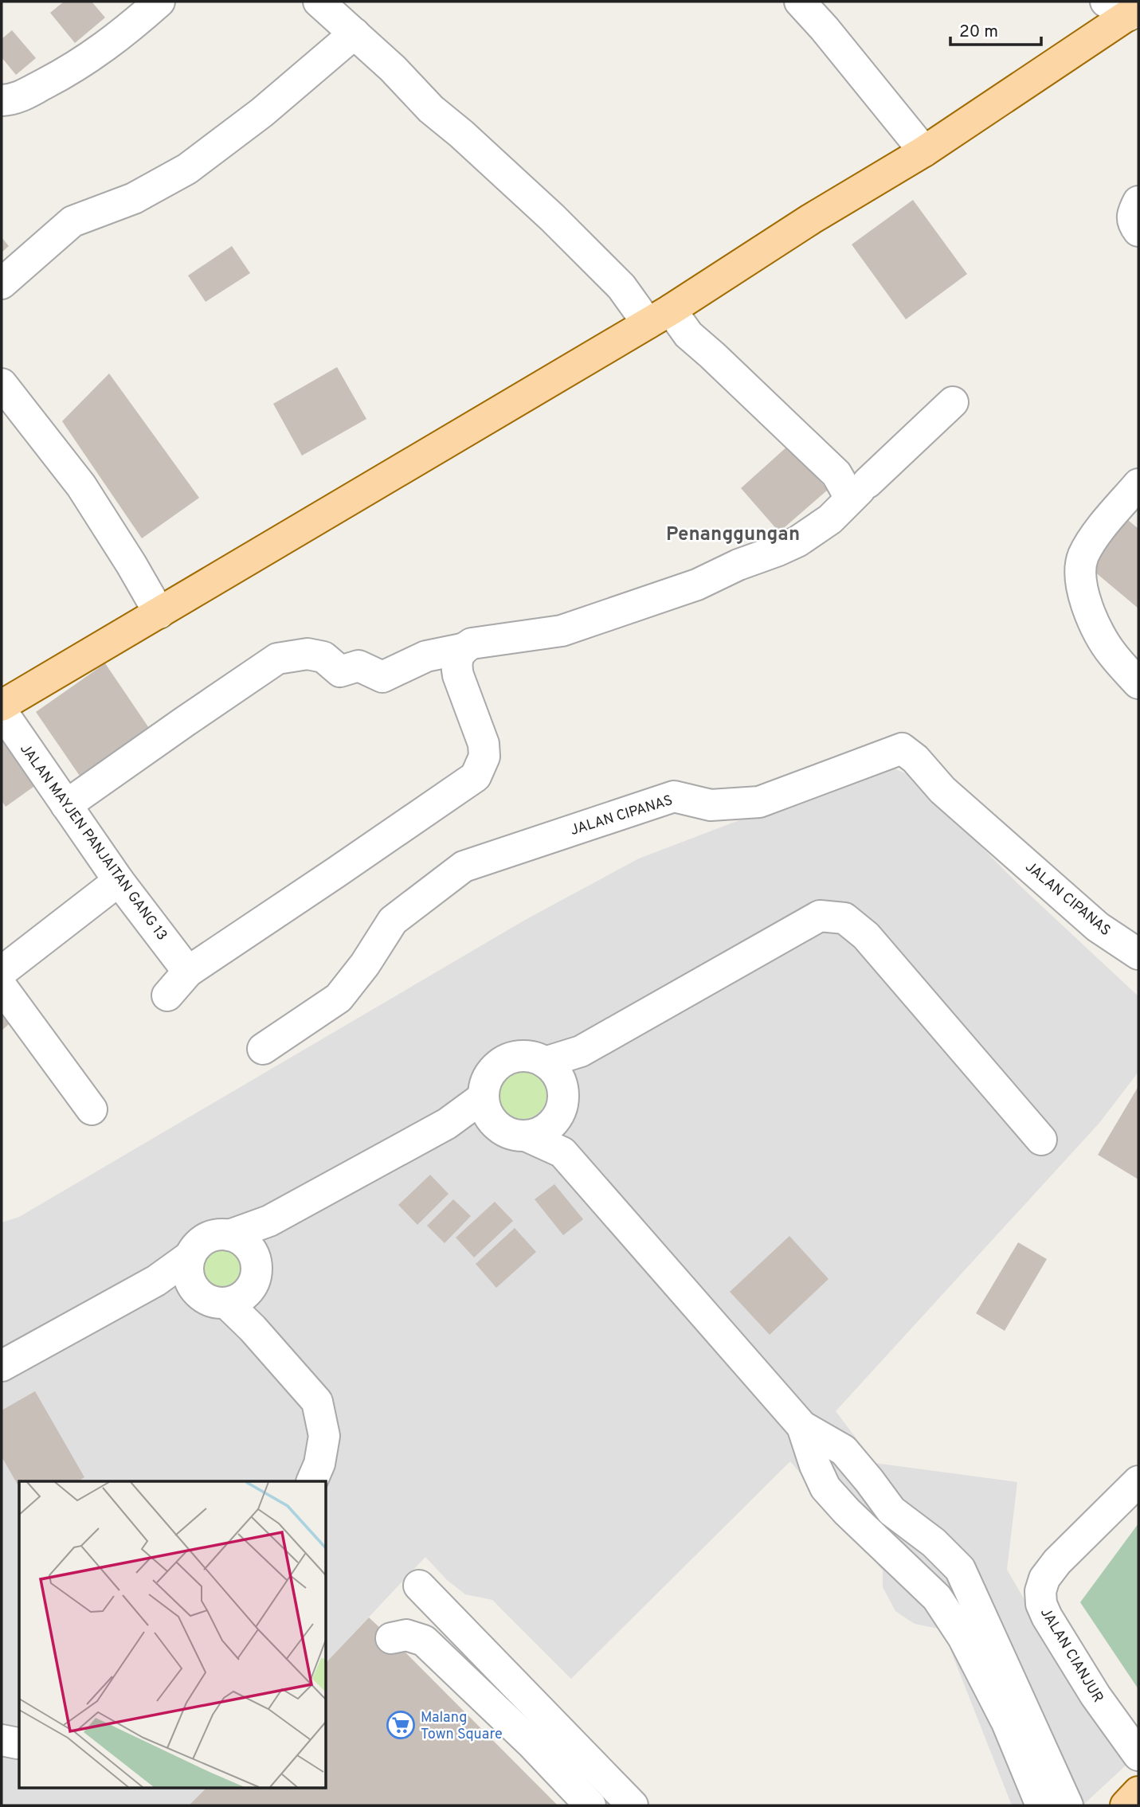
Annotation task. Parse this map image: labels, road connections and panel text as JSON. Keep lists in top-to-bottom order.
{
  "streets": {
    "street": ["JALAN CIPANAS", "JALAN MAYJEN PANJAITAN GANG 13", "JALAN CIANJUR"]
  },
  "districts": ["Penanggungan"],
  "places": {
    "supermarket": ["Malang Town Square"]
  },
  "scale_bar": "20 m"
}
